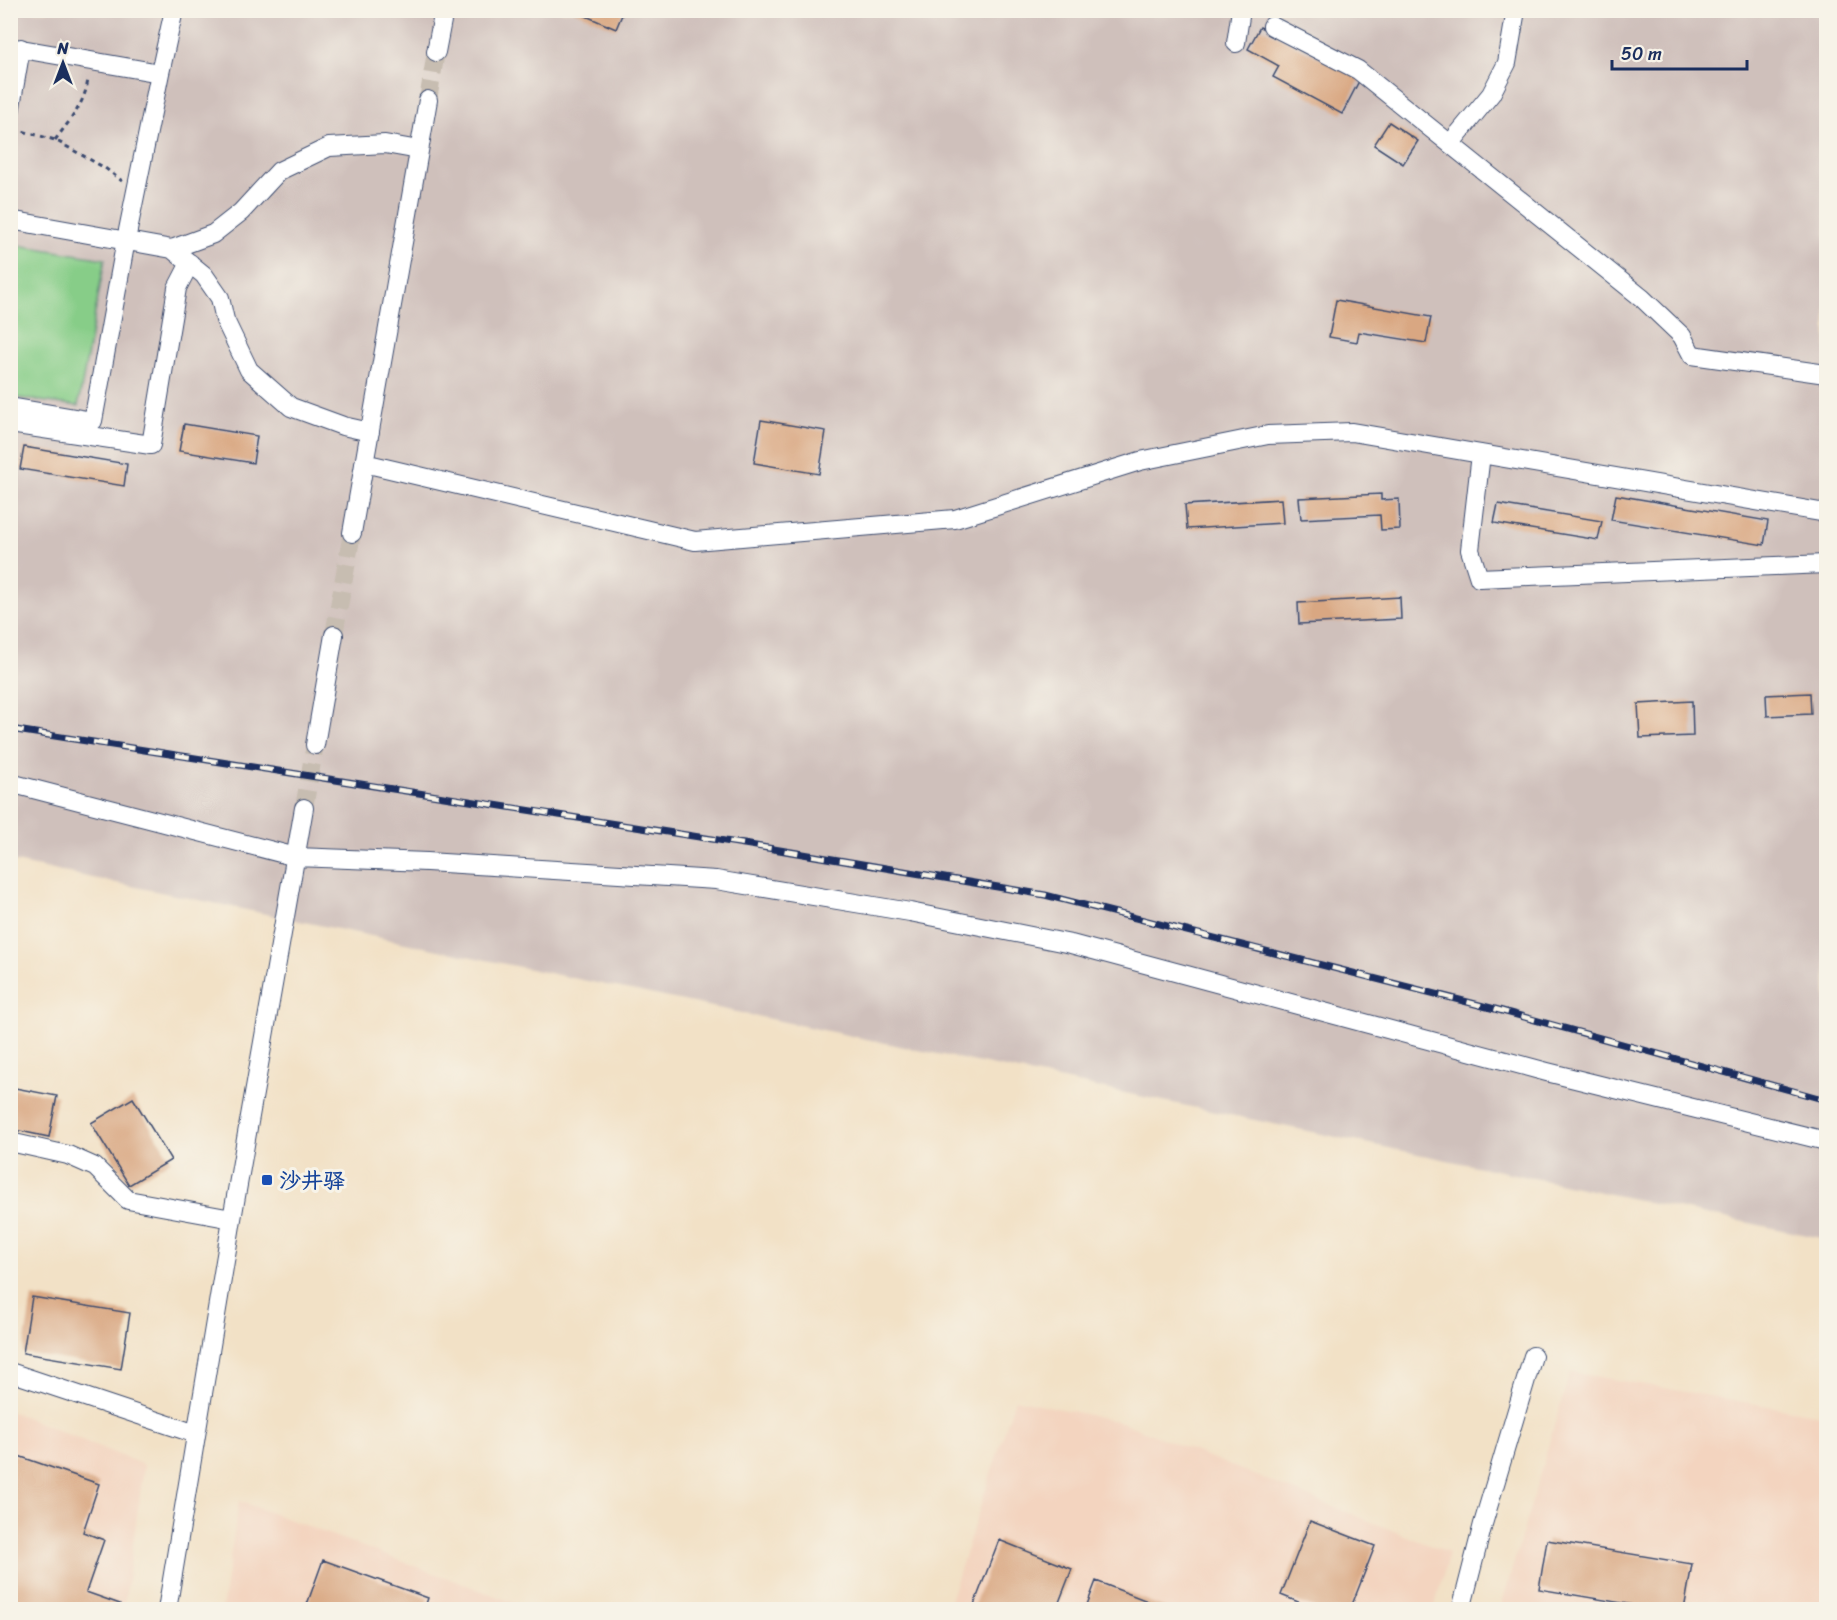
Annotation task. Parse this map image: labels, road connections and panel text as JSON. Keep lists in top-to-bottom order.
{
  "places": {
    "transit": ["沙井驿"]
  },
  "scale_bar": "50 m",
  "north": "top"
}
